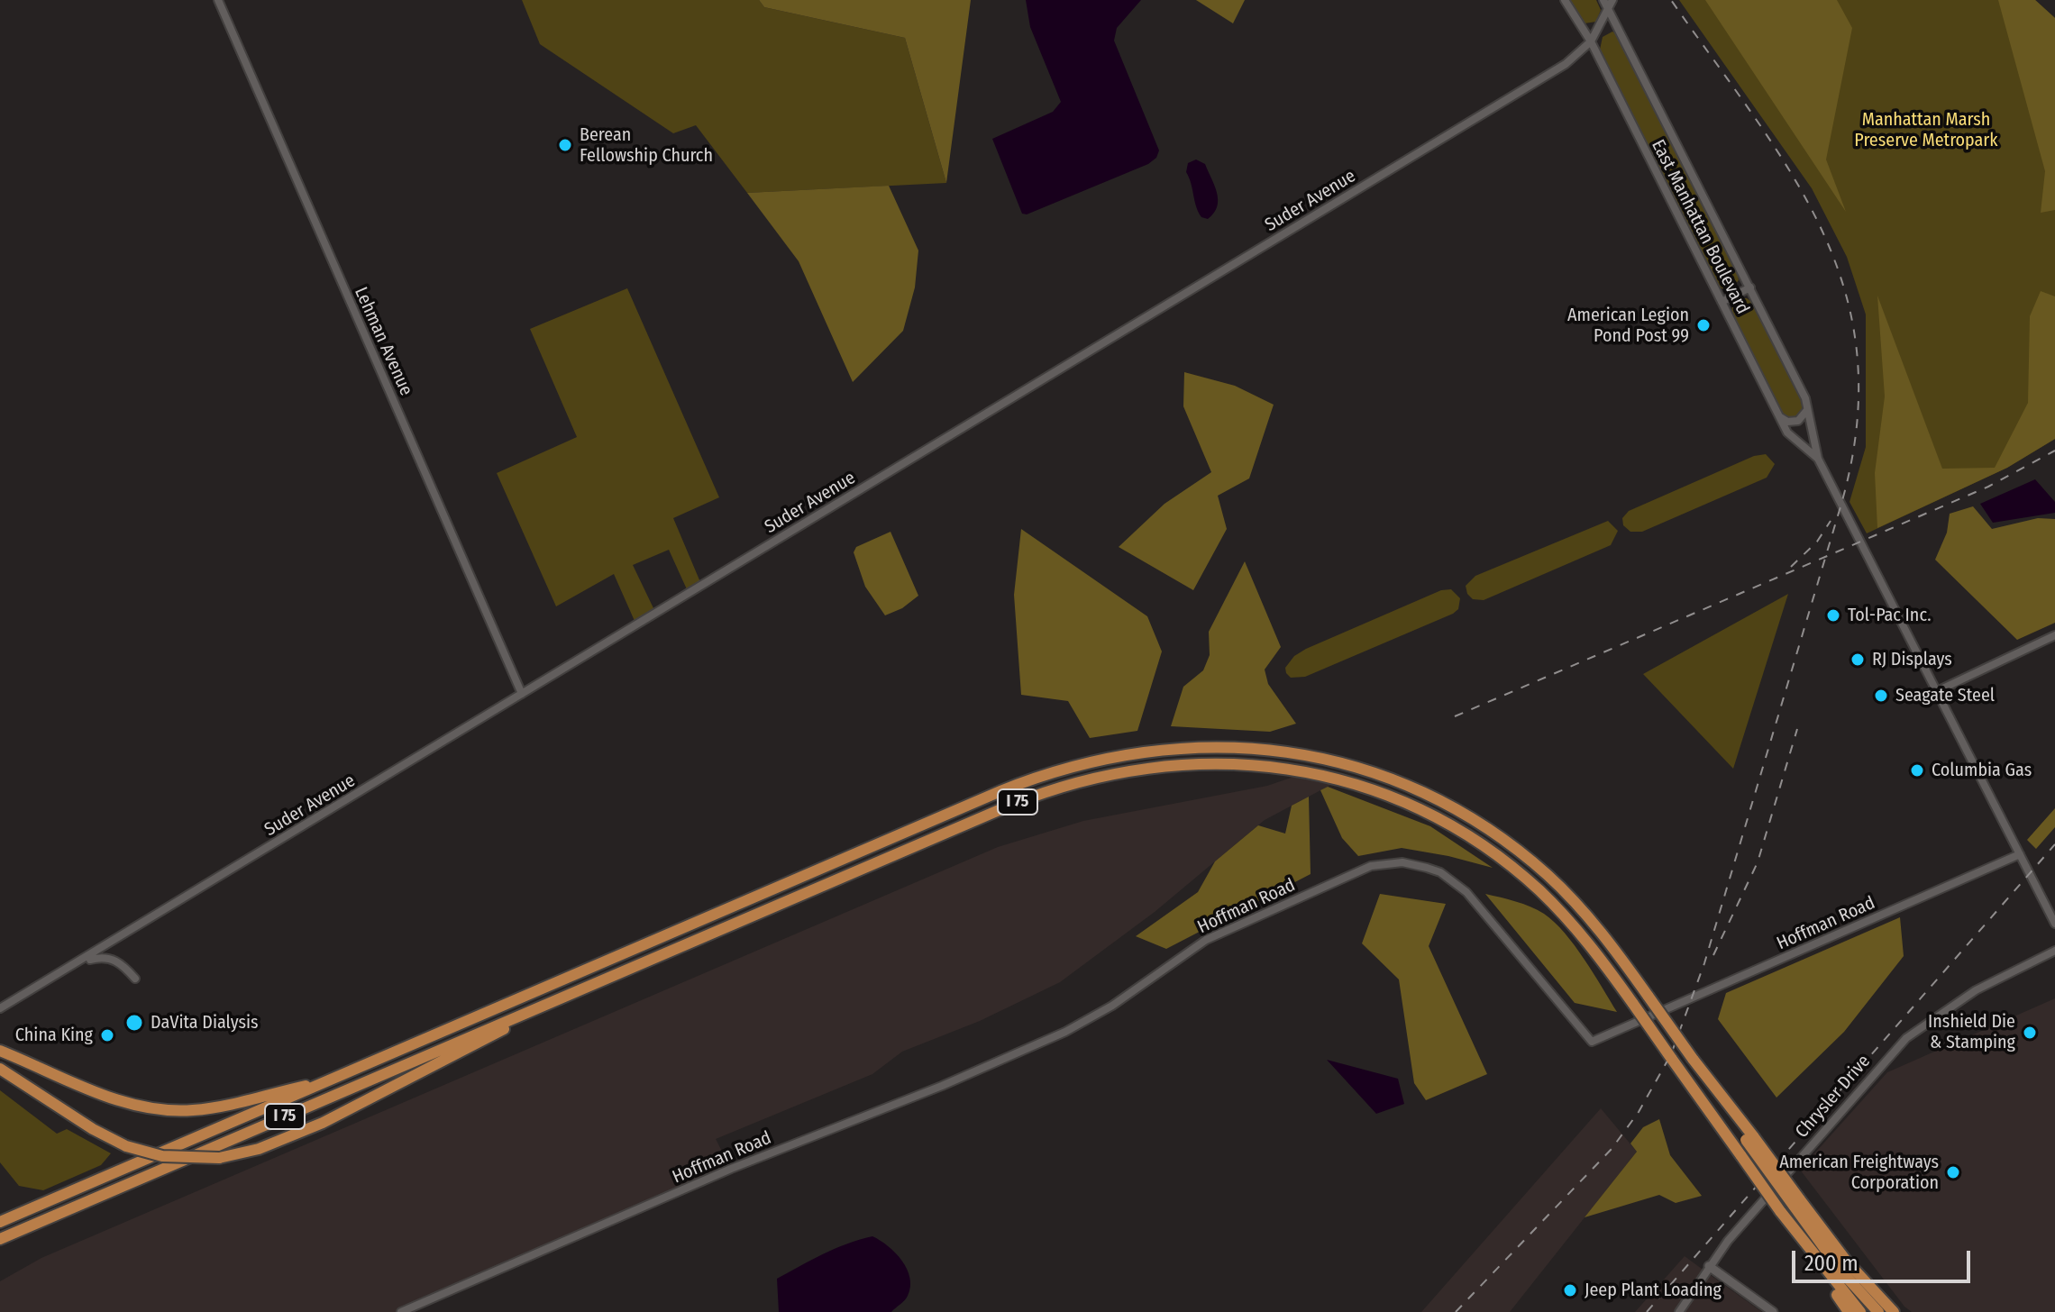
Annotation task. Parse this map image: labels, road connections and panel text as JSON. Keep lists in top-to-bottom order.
{
  "streets": {
    "highway": ["I 75"],
    "street": [
      "Suder Avenue",
      "East Manhattan Boulevard",
      "Lehman Avenue",
      "Hoffman Road",
      "Chrysler Drive"
    ]
  },
  "crossings": [
    ["Suder Avenue", "East Manhattan Boulevard"],
    ["Suder Avenue", "Lehman Avenue"],
    ["East Manhattan Boulevard", "Hoffman Road"]
  ],
  "parks": ["Manhattan Marsh Preserve Metropark"],
  "places": [
    "Berean Fellowship Church",
    "American Legion Pond Post 99",
    "Tol-Pac Inc.",
    "RJ Displays",
    "Seagate Steel",
    "Columbia Gas",
    "DaVita Dialysis",
    "Inshield Die & Stamping",
    "China King",
    "American Freightways Corporation",
    "Jeep Plant Loading"
  ],
  "scale_bar": "200 m"
}
